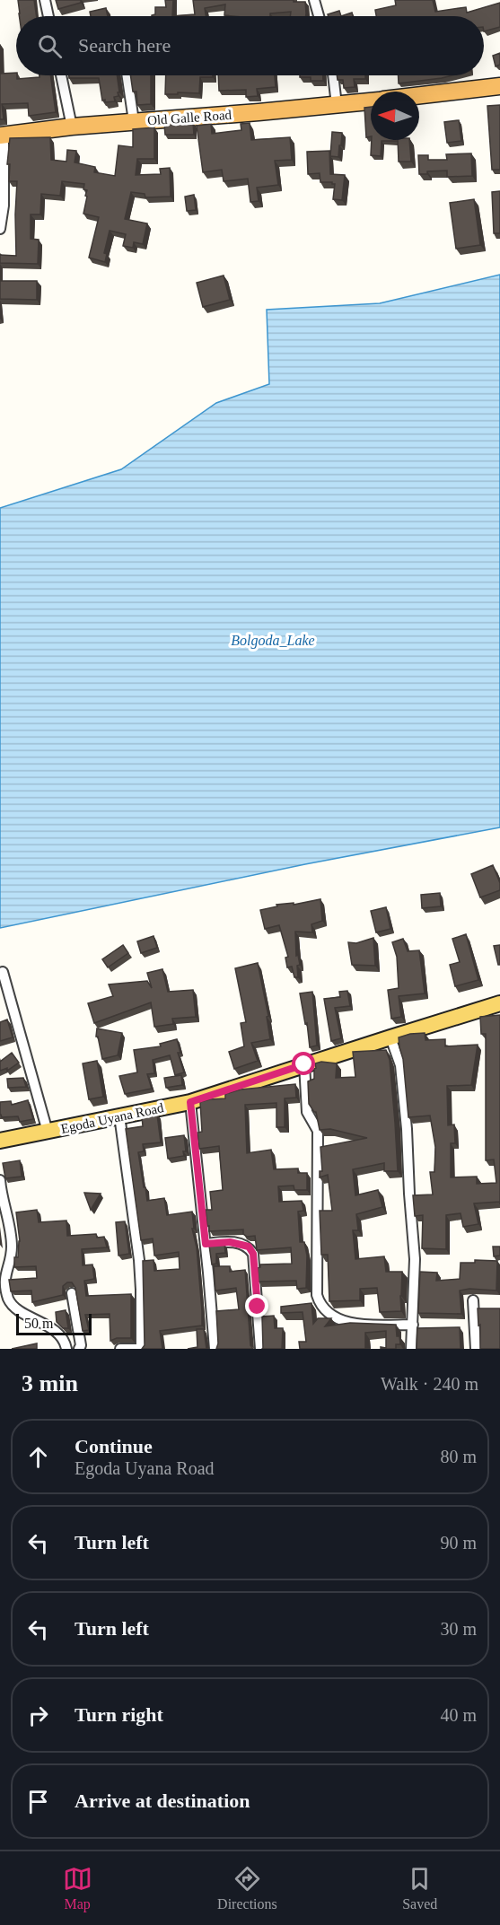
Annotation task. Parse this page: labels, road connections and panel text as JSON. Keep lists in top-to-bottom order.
{
  "streets": {
    "highway": ["Old Galle Road"],
    "main road": ["Egoda Uyana Road"]
  },
  "water": ["Bolgoda_Lake"],
  "scale_bar": "50 m",
  "north": "left",
  "page": {
    "search": "Search here",
    "scale": "50 m",
    "heading": ["3 min", "Walk · 240 m"],
    "list": [
      ["Continue", "Egoda Uyana Road", "80 m"],
      ["Turn left", "90 m"],
      ["Turn left", "30 m"],
      ["Turn right", "40 m"],
      "Arrive at destination"
    ],
    "nav": ["Map", "Directions", "Saved"]
  }
}
